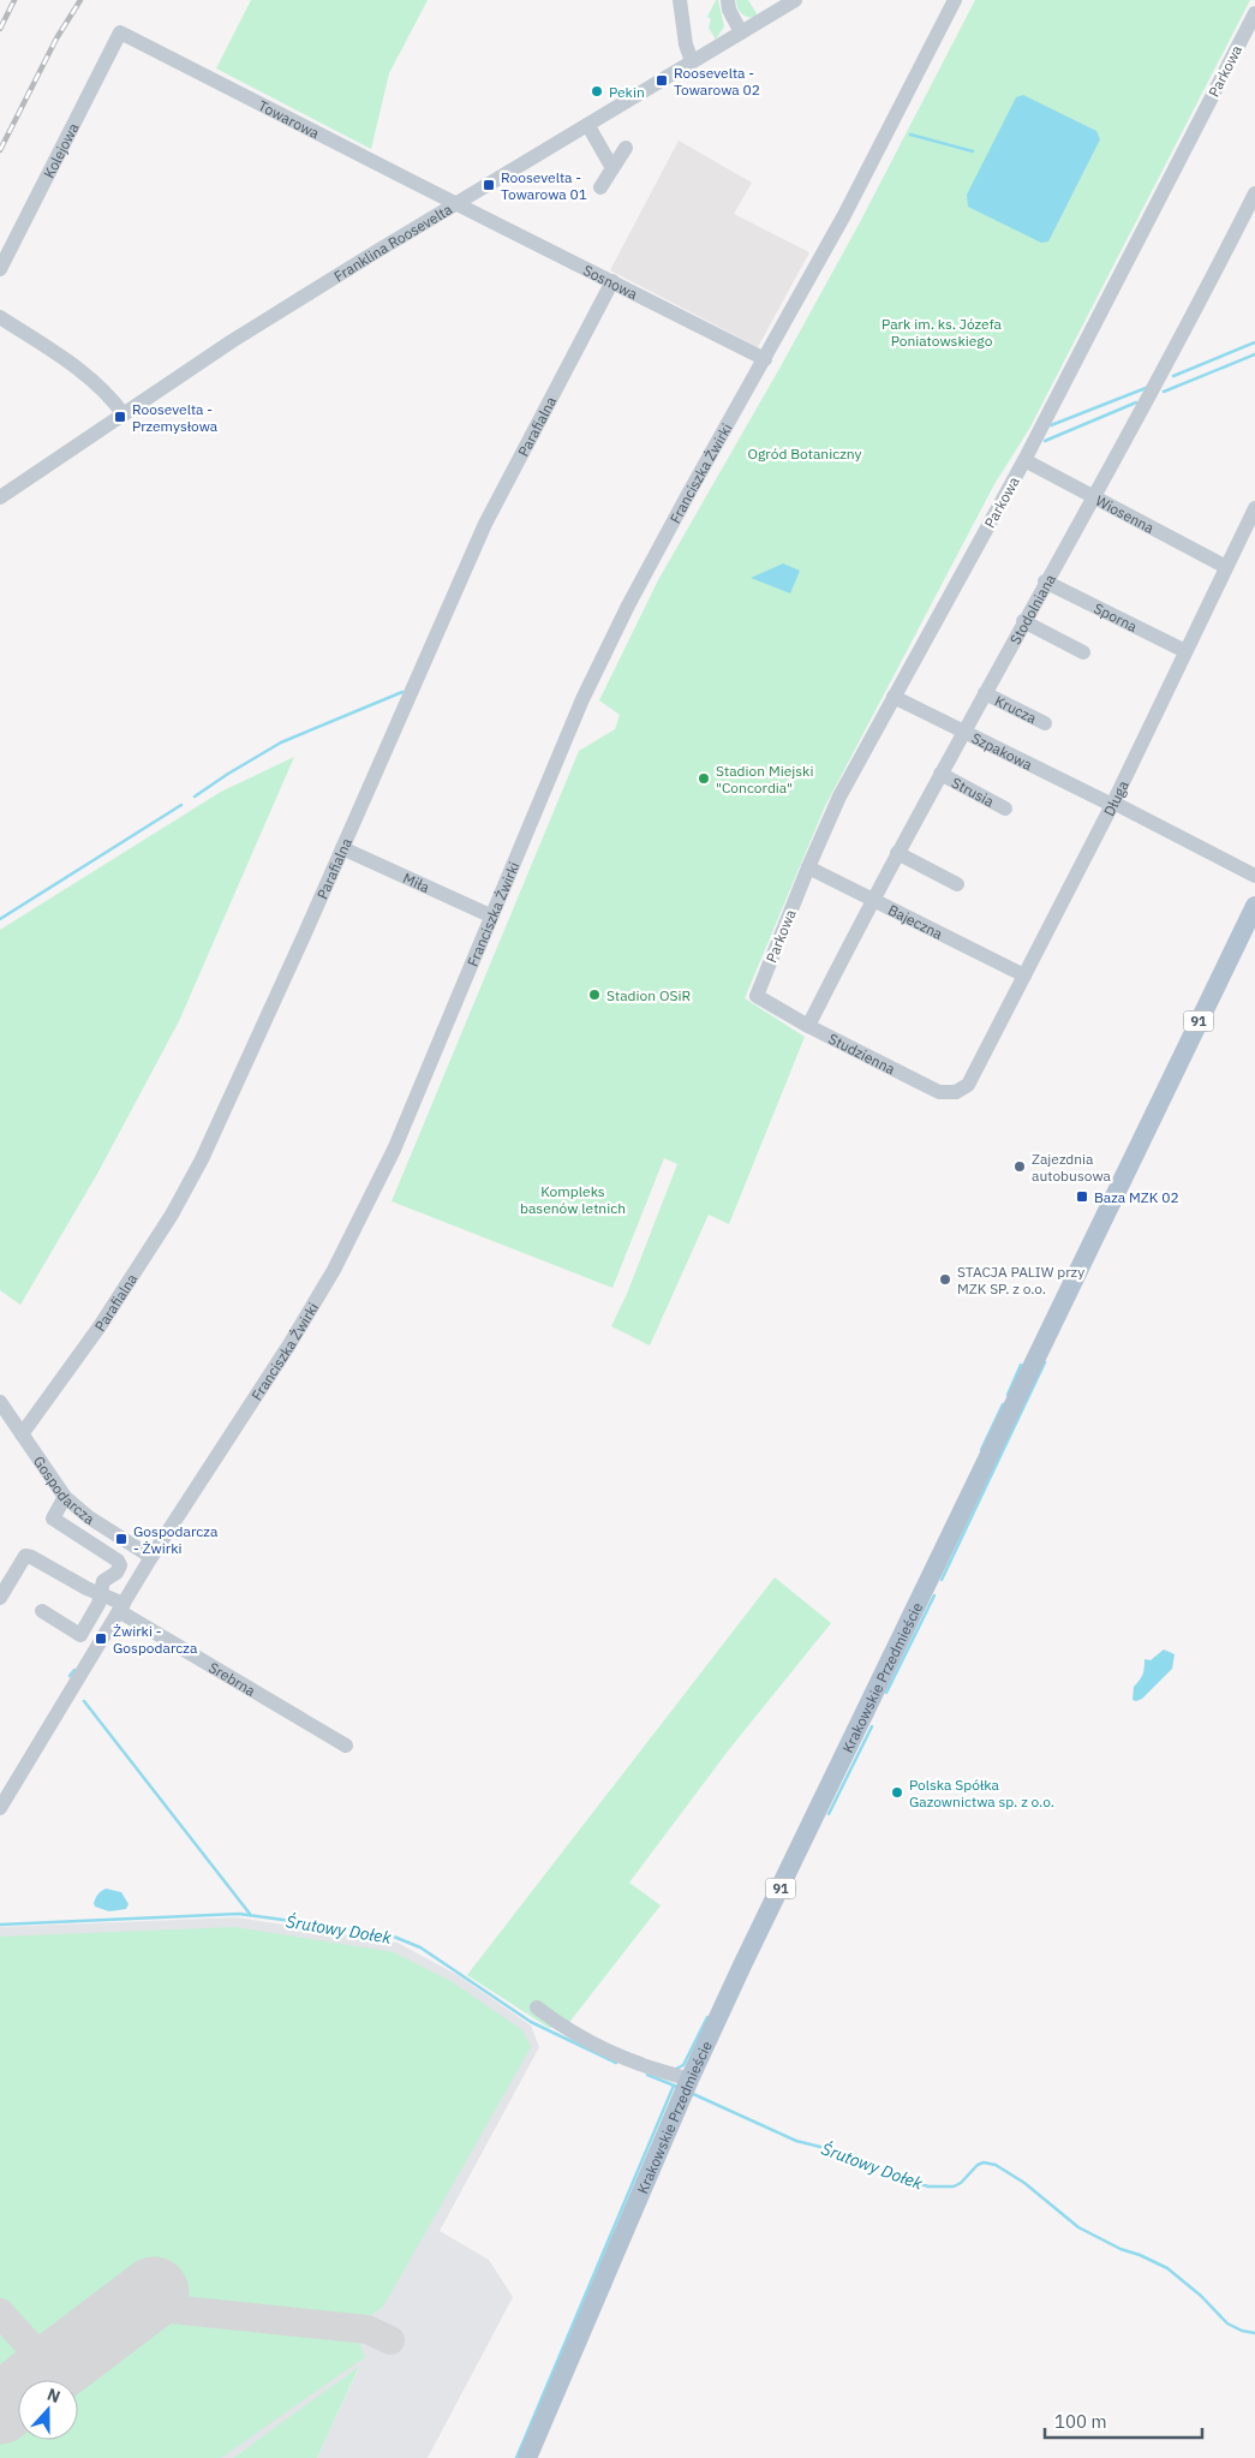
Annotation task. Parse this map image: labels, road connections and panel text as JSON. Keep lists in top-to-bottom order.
{
  "streets": {
    "main road": ["91", "Krakowskie Przedmieście"],
    "street": [
      "Parkowa",
      "Towarowa",
      "Kolejowa",
      "Franklina Roosevelta",
      "Sosnowa",
      "Parafialna",
      "Franciszka Żwirki",
      "Wiosenna",
      "Stodolniana",
      "Sporna",
      "Krucza",
      "Szpakowa",
      "Strusia",
      "Długa",
      "Miła",
      "Bajeczna",
      "Studzienna",
      "Gospodarcza",
      "Srebrna"
    ]
  },
  "crossings": [
    ["Parkowa", "Wiosenna"],
    ["Parkowa", "Szpakowa"],
    ["Parkowa", "Bajeczna"],
    ["Parkowa", "Studzienna"],
    ["Towarowa", "Kolejowa"],
    ["Towarowa", "Franklina Roosevelta"],
    ["Towarowa", "Sosnowa"],
    ["Franklina Roosevelta", "Sosnowa"],
    ["Sosnowa", "Parafialna"],
    ["Sosnowa", "Franciszka Żwirki"],
    ["Parafialna", "Miła"],
    ["Parafialna", "Gospodarcza"],
    ["Franciszka Żwirki", "Miła"],
    ["Franciszka Żwirki", "Gospodarcza"],
    ["Franciszka Żwirki", "Srebrna"],
    ["Wiosenna", "Stodolniana"],
    ["Wiosenna", "Długa"],
    ["Stodolniana", "Sporna"],
    ["Stodolniana", "Krucza"],
    ["Stodolniana", "Szpakowa"],
    ["Stodolniana", "Strusia"],
    ["Stodolniana", "Bajeczna"],
    ["Stodolniana", "Studzienna"],
    ["Sporna", "Długa"],
    ["Szpakowa", "Długa"],
    ["Długa", "Bajeczna"],
    ["Długa", "Studzienna"]
  ],
  "water": ["Śrutowy Dołek"],
  "parks": ["Park im. ks. Józefa Poniatowskiego", "Ogród Botaniczny", "Kompleks basenów letnich"],
  "places": {
    "transit": [
      "Roosevelta - Towarowa 02",
      "Roosevelta - Towarowa 01",
      "Roosevelta - Przemysłowa",
      "Baza MZK 02",
      "Gospodarcza - Żwirki",
      "Żwirki - Gospodarcza"
    ],
    "other": [
      "Pekin",
      "Stadion Miejski \"Concordia\"",
      "Stadion OSiR",
      "Zajezdnia autobusowa",
      "STACJA PALIW przy MZK SP. z o.o.",
      "Polska Spółka Gazownictwa sp. z o.o."
    ]
  },
  "scale_bar": "100 m",
  "north": "top"
}
